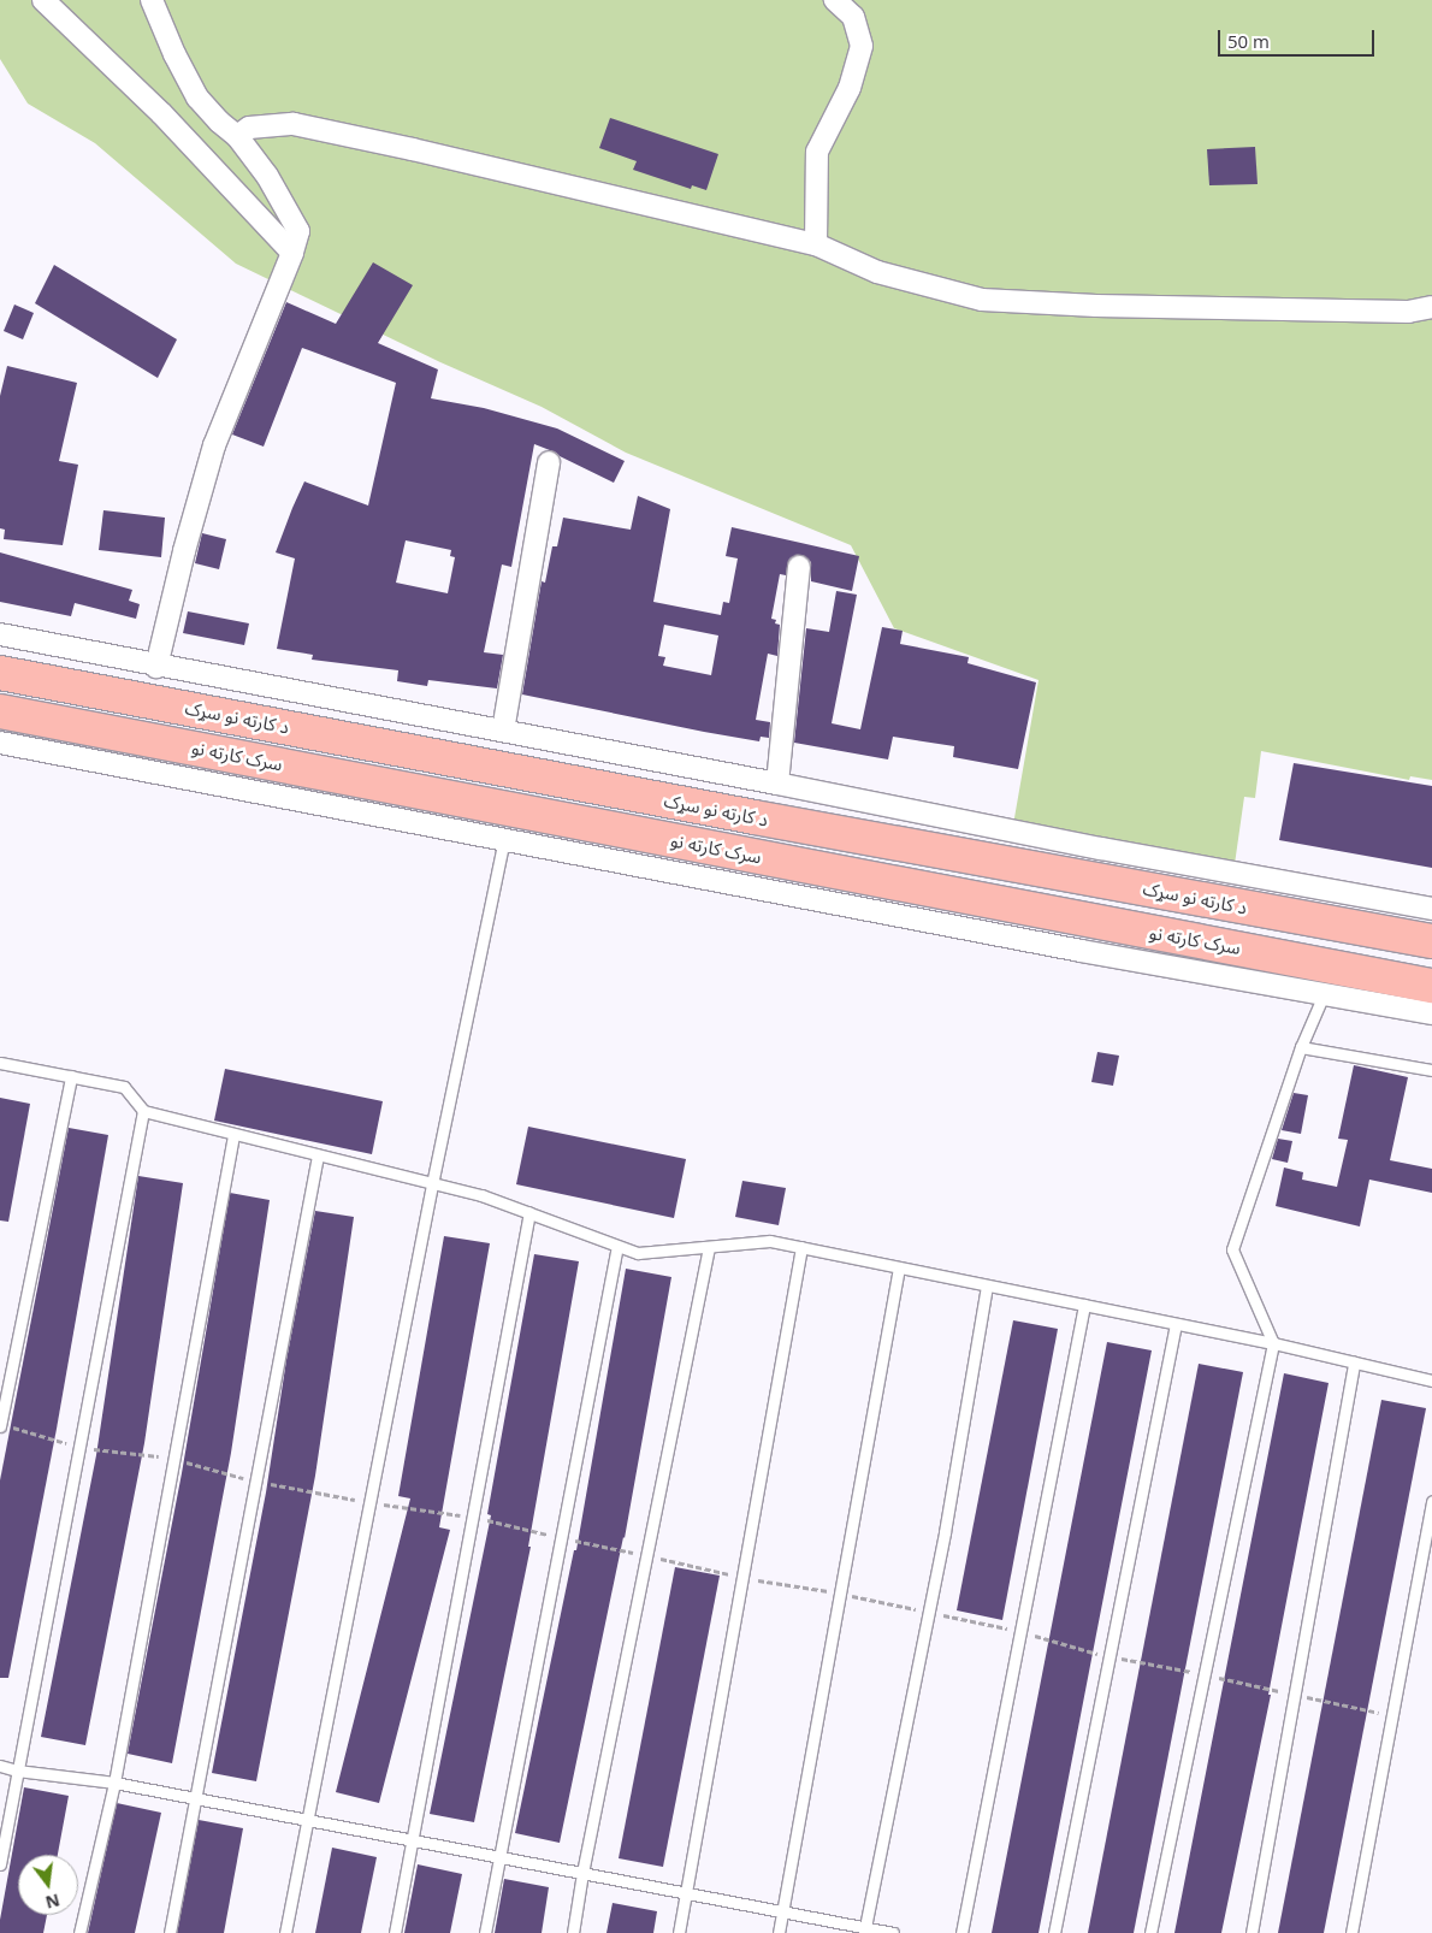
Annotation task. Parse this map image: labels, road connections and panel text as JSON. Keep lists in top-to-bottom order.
{
  "streets": {
    "highway": ["د کارته نو سړک", "سرک کارته نو"]
  },
  "scale_bar": "50 m",
  "north": "bottom"
}
